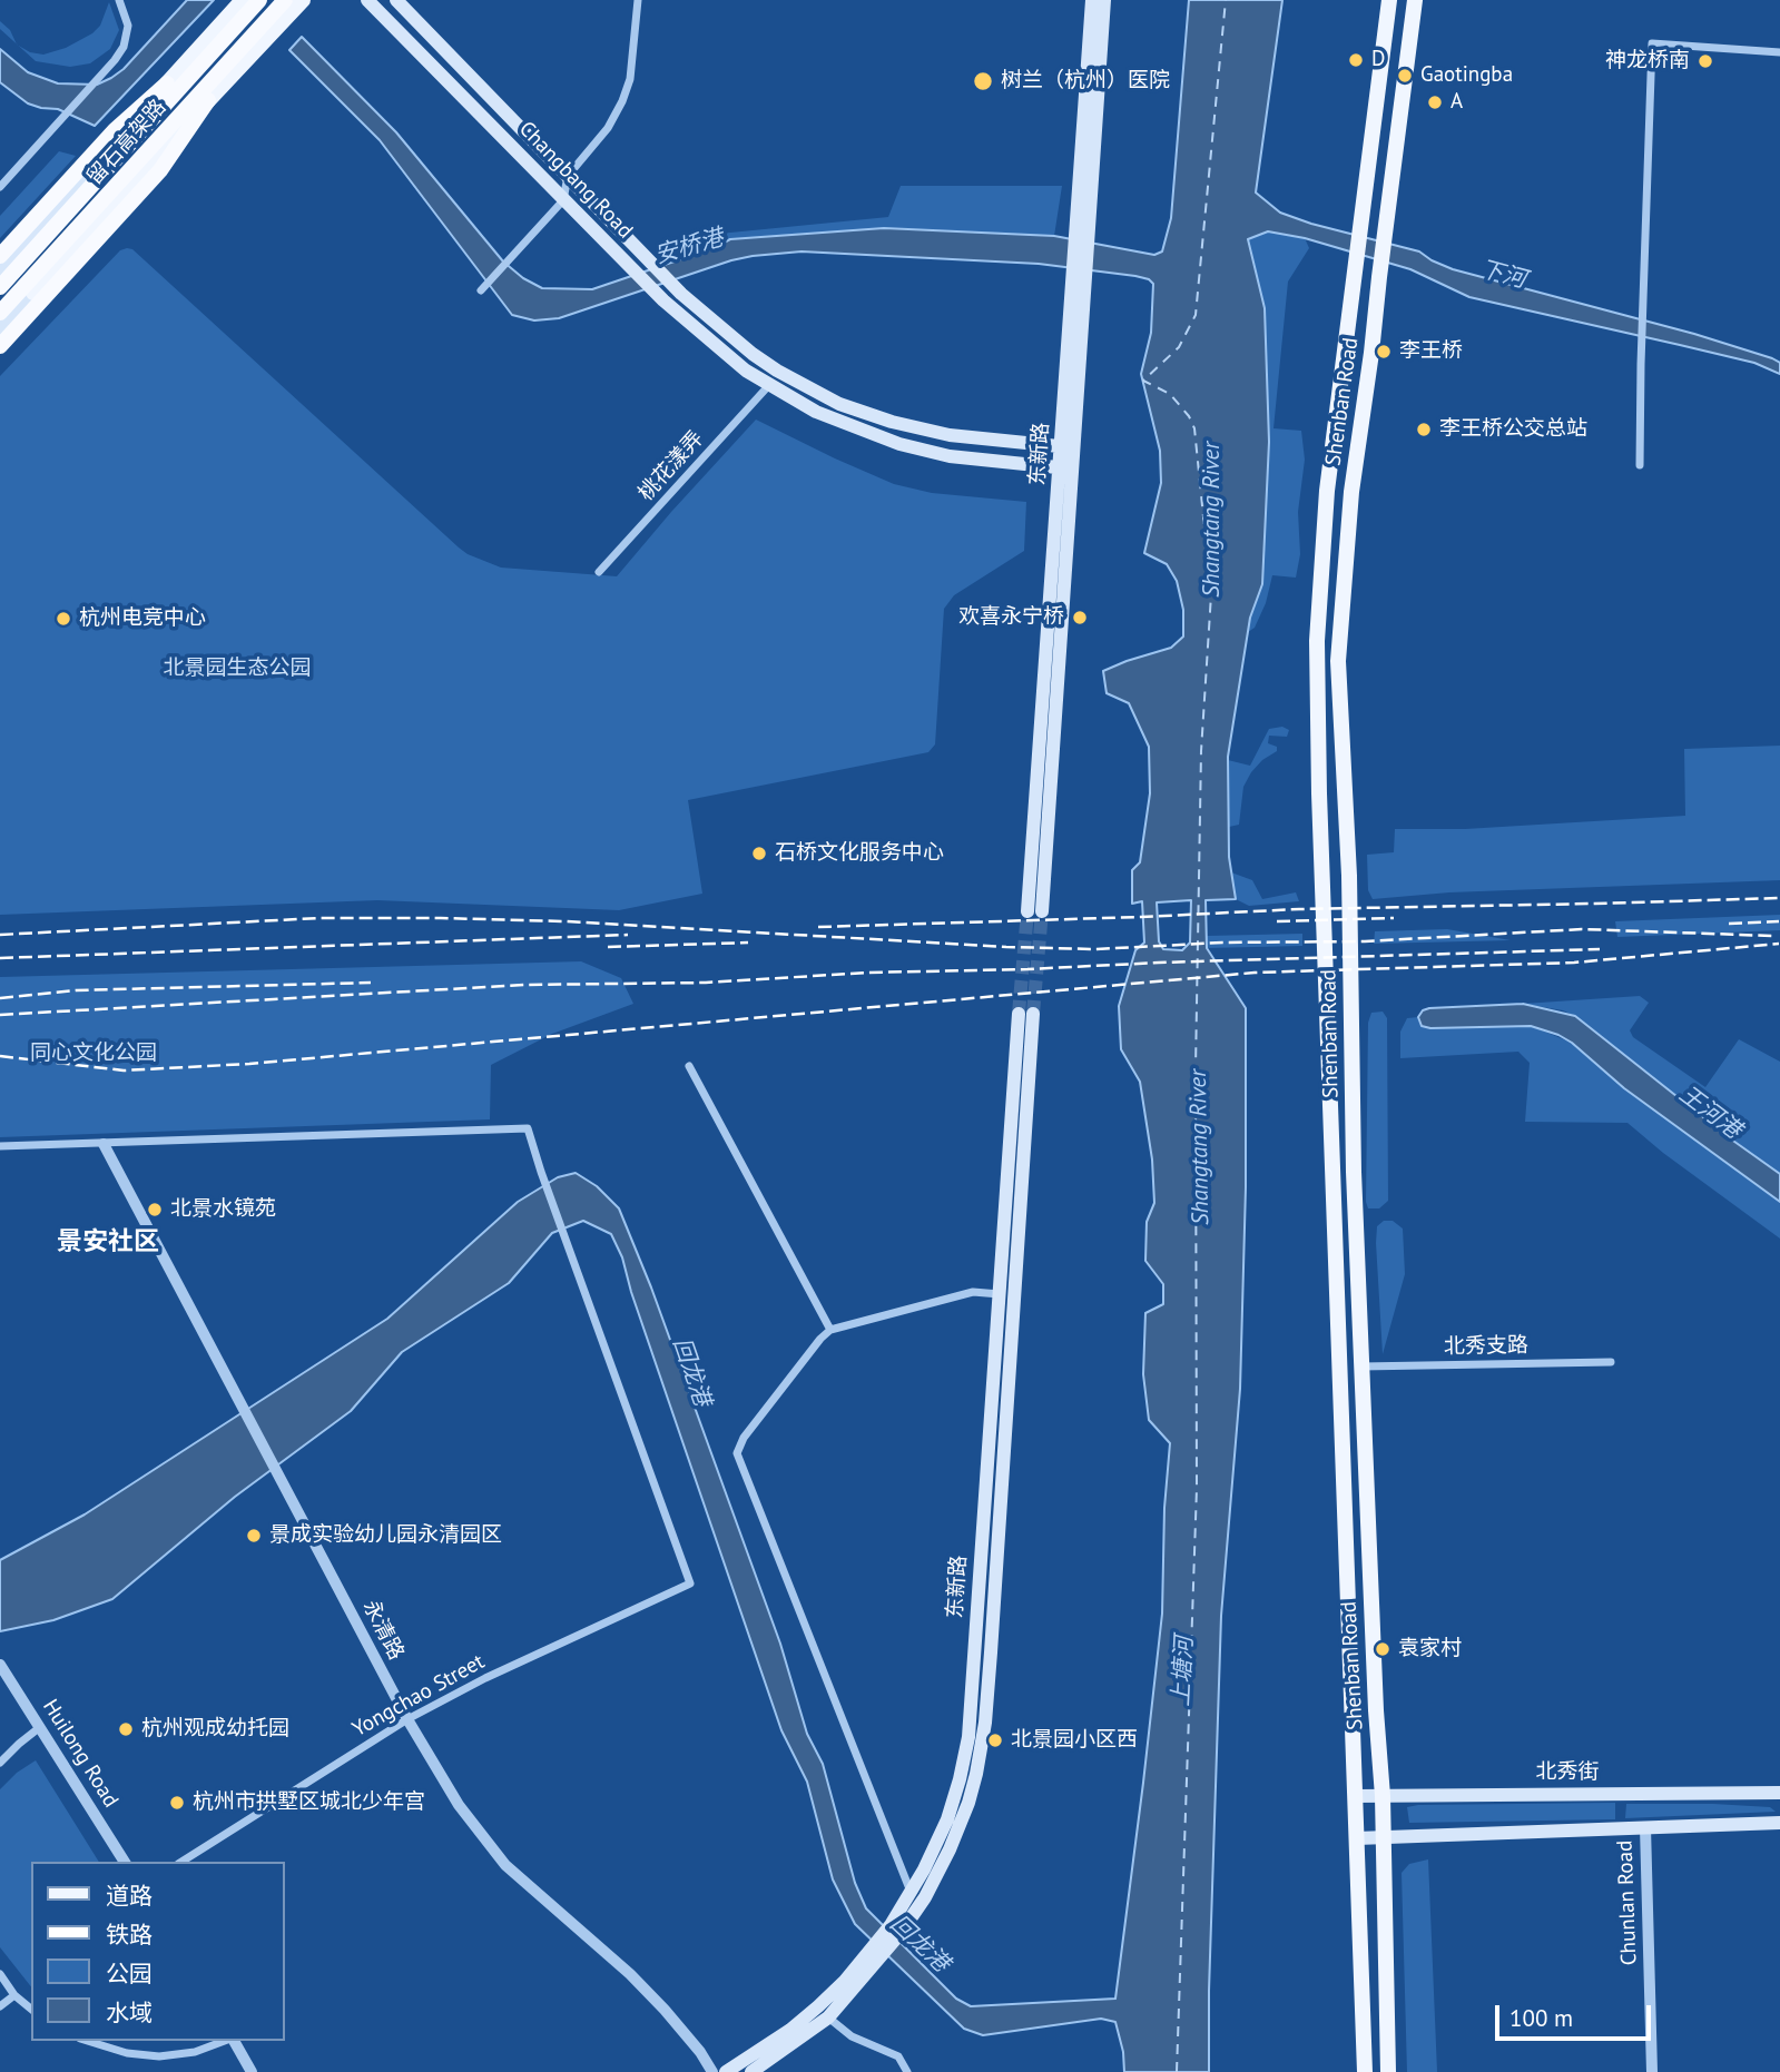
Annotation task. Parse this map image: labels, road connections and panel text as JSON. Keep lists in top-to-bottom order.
{
  "streets": {
    "highway": ["留石高架路"],
    "main road": [
      "Changbang Road",
      "Shenban Road",
      "东新路",
      "北秀街"
    ],
    "street": [
      "桃花漾弄",
      "北秀支路",
      "永清路",
      "Yongchao Street",
      "Huilong Road",
      "Chunlan Road"
    ]
  },
  "crossings": [
    ["Changbang Road", "东新路"],
    ["Changbang Road", "桃花漾弄"],
    ["Shenban Road", "北秀支路"],
    ["Shenban Road", "北秀街"],
    ["永清路", "Yongchao Street"]
  ],
  "districts": ["景安社区"],
  "water": [
    "安桥港",
    "下河",
    "Shangtang River",
    "王河港",
    "回龙港",
    "上塘河"
  ],
  "parks": ["北景园生态公园", "同心文化公园"],
  "places": [
    "D",
    "神龙桥南",
    "Gaotingba",
    "树兰（杭州）医院",
    "A",
    "李王桥",
    "李王桥公交总站",
    "欢喜永宁桥",
    "杭州电竞中心",
    "石桥文化服务中心",
    "北景水镜苑",
    "景成实验幼儿园永清园区",
    "袁家村",
    "杭州观成幼托园",
    "北景园小区西",
    "杭州市拱墅区城北少年宫"
  ],
  "legend": [
    "道路",
    "铁路",
    "公园",
    "水域"
  ],
  "scale_bar": "100 m"
}
